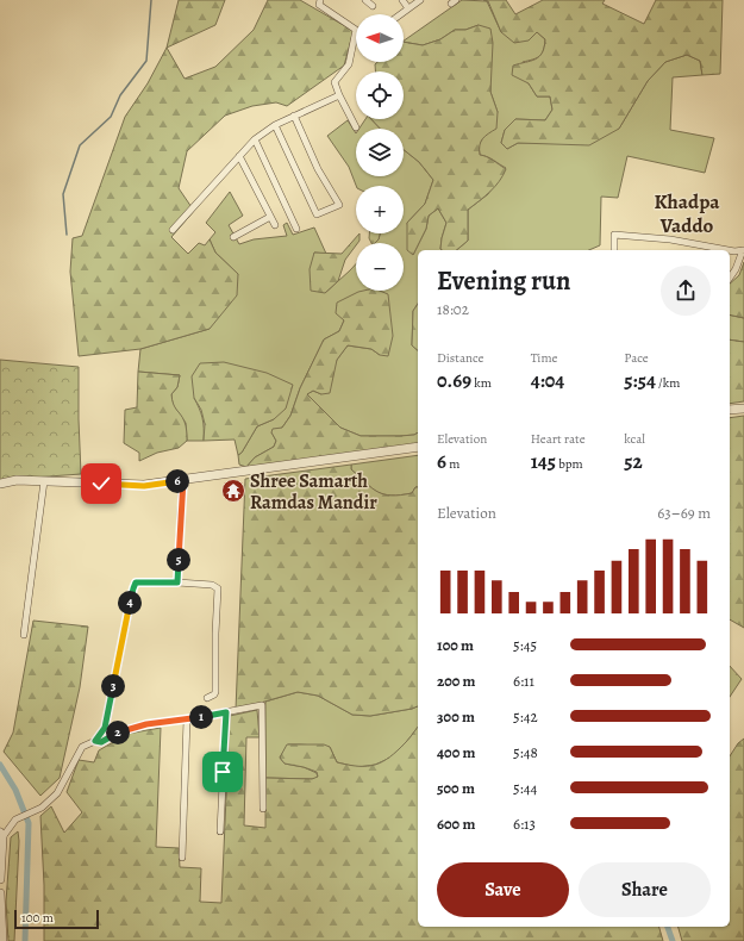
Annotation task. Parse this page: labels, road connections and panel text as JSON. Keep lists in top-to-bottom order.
{
  "districts": ["Khadpa Vaddo"],
  "places": {
    "temple": ["Shree Samarth Ramdas Mandir"]
  },
  "scale_bar": "100 m",
  "north": "left",
  "page": {
    "map_buttons": ["+", "−"],
    "heading": ["Evening run", "18:02"],
    "stats": [
      ["Distance", "0.69 km"],
      ["Time", "4:04"],
      ["Pace", "5:54 /km"],
      ["Elevation", "6 m"],
      ["Heart rate", "145 bpm"],
      ["kcal", "52"]
    ],
    "pins": [
      "6",
      "5",
      "4",
      "3",
      "1",
      "2"
    ],
    "chart": ["Elevation", "63–69 m"],
    "list": [
      {
        "name": "100 m",
        "note": "5:45"
      },
      {
        "name": "200 m",
        "note": "6:11"
      },
      {
        "name": "300 m",
        "note": "5:42"
      },
      {
        "name": "400 m",
        "note": "5:48"
      },
      {
        "name": "500 m",
        "note": "5:44"
      },
      {
        "name": "600 m",
        "note": "6:13"
      }
    ],
    "buttons": ["Save", "Share"],
    "scale": "100 m"
  }
}
